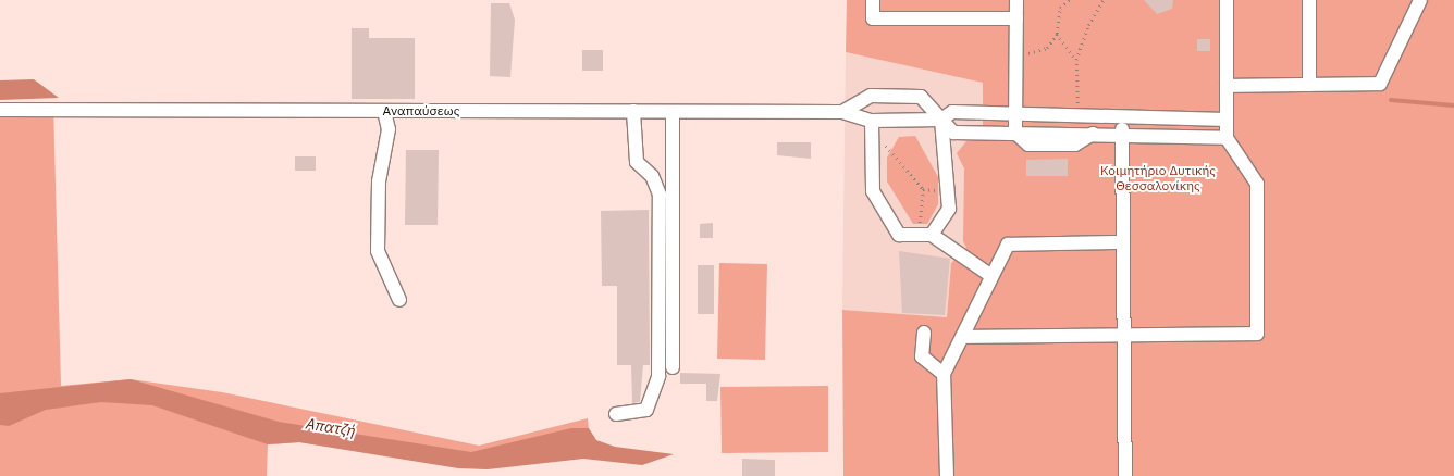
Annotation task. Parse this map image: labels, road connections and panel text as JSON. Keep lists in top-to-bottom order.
{
  "streets": {
    "street": ["Αναπαύσεως"]
  },
  "water": ["Απατζή"],
  "parks": ["Κοιμητήριο Δυτικής Θεσσαλονίκης"]
}
